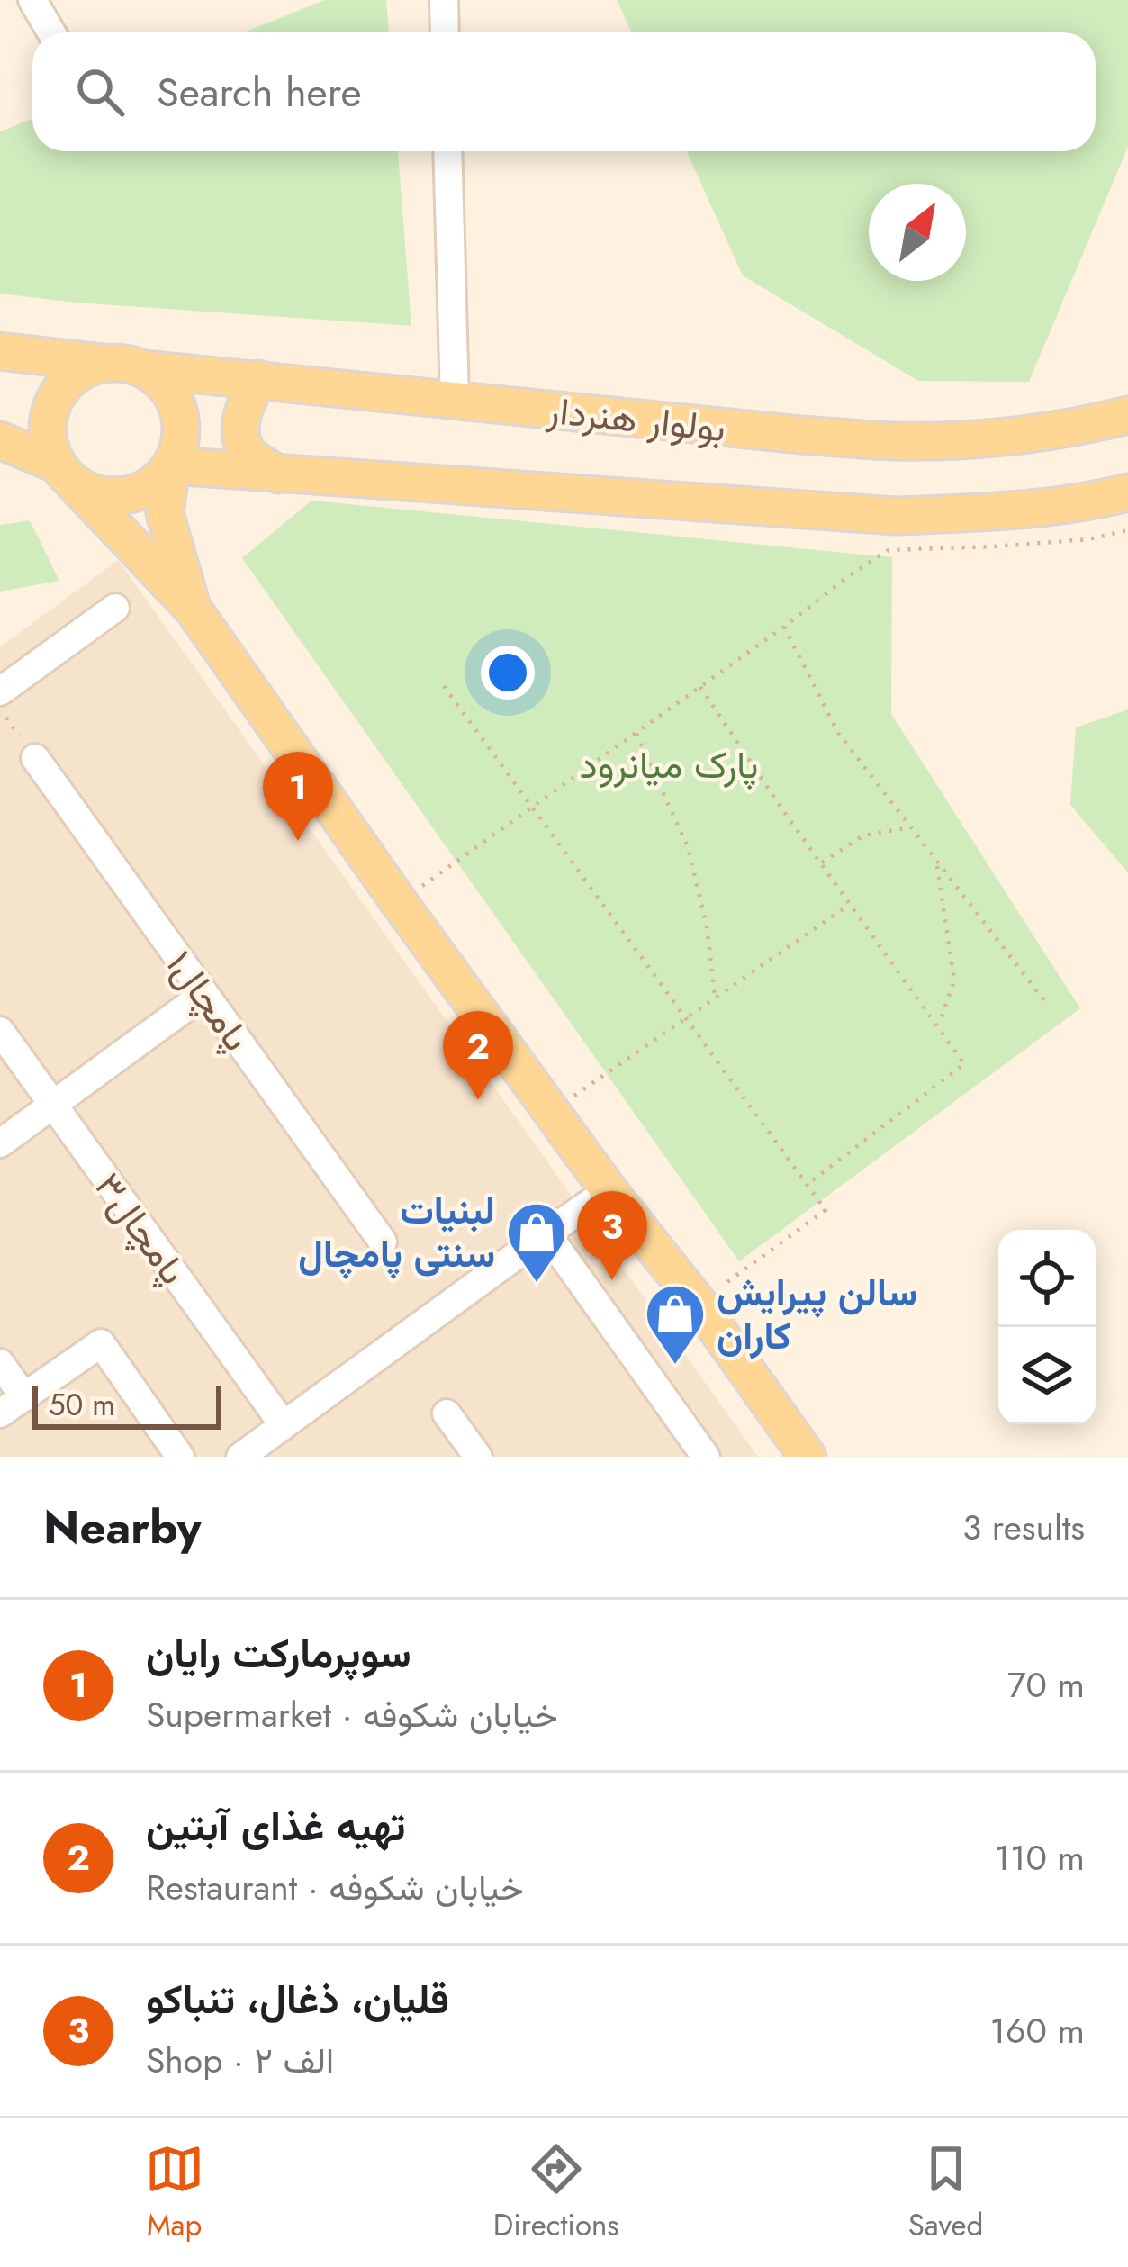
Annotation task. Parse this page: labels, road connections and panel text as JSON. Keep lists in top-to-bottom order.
{
  "streets": {
    "main road": ["بولوار هنردار"],
    "street": ["پامچال۱", "پامچال۳"]
  },
  "parks": ["پارک میانرود"],
  "places": {
    "shop": ["لبنیات سنتی پامچال", "سالن پیرایش کاران"]
  },
  "scale_bar": "50 m",
  "north": "top right",
  "page": {
    "search": "Search here",
    "pins": ["1", "2", "3"],
    "scale": "50 m",
    "heading": ["Nearby", "3 results"],
    "list": [
      {
        "mark": "1",
        "name": "سوپرمارکت رایان",
        "note": "Supermarket · خیابان شکوفه",
        "value": "70 m"
      },
      {
        "mark": "2",
        "name": "تهیه غذای آبتین",
        "note": "Restaurant · خیابان شکوفه",
        "value": "110 m"
      },
      {
        "mark": "3",
        "name": "قلیان، ذغال، تنباکو",
        "note": "Shop · ۲ الف",
        "value": "160 m"
      }
    ],
    "nav": ["Map", "Directions", "Saved"]
  }
}
